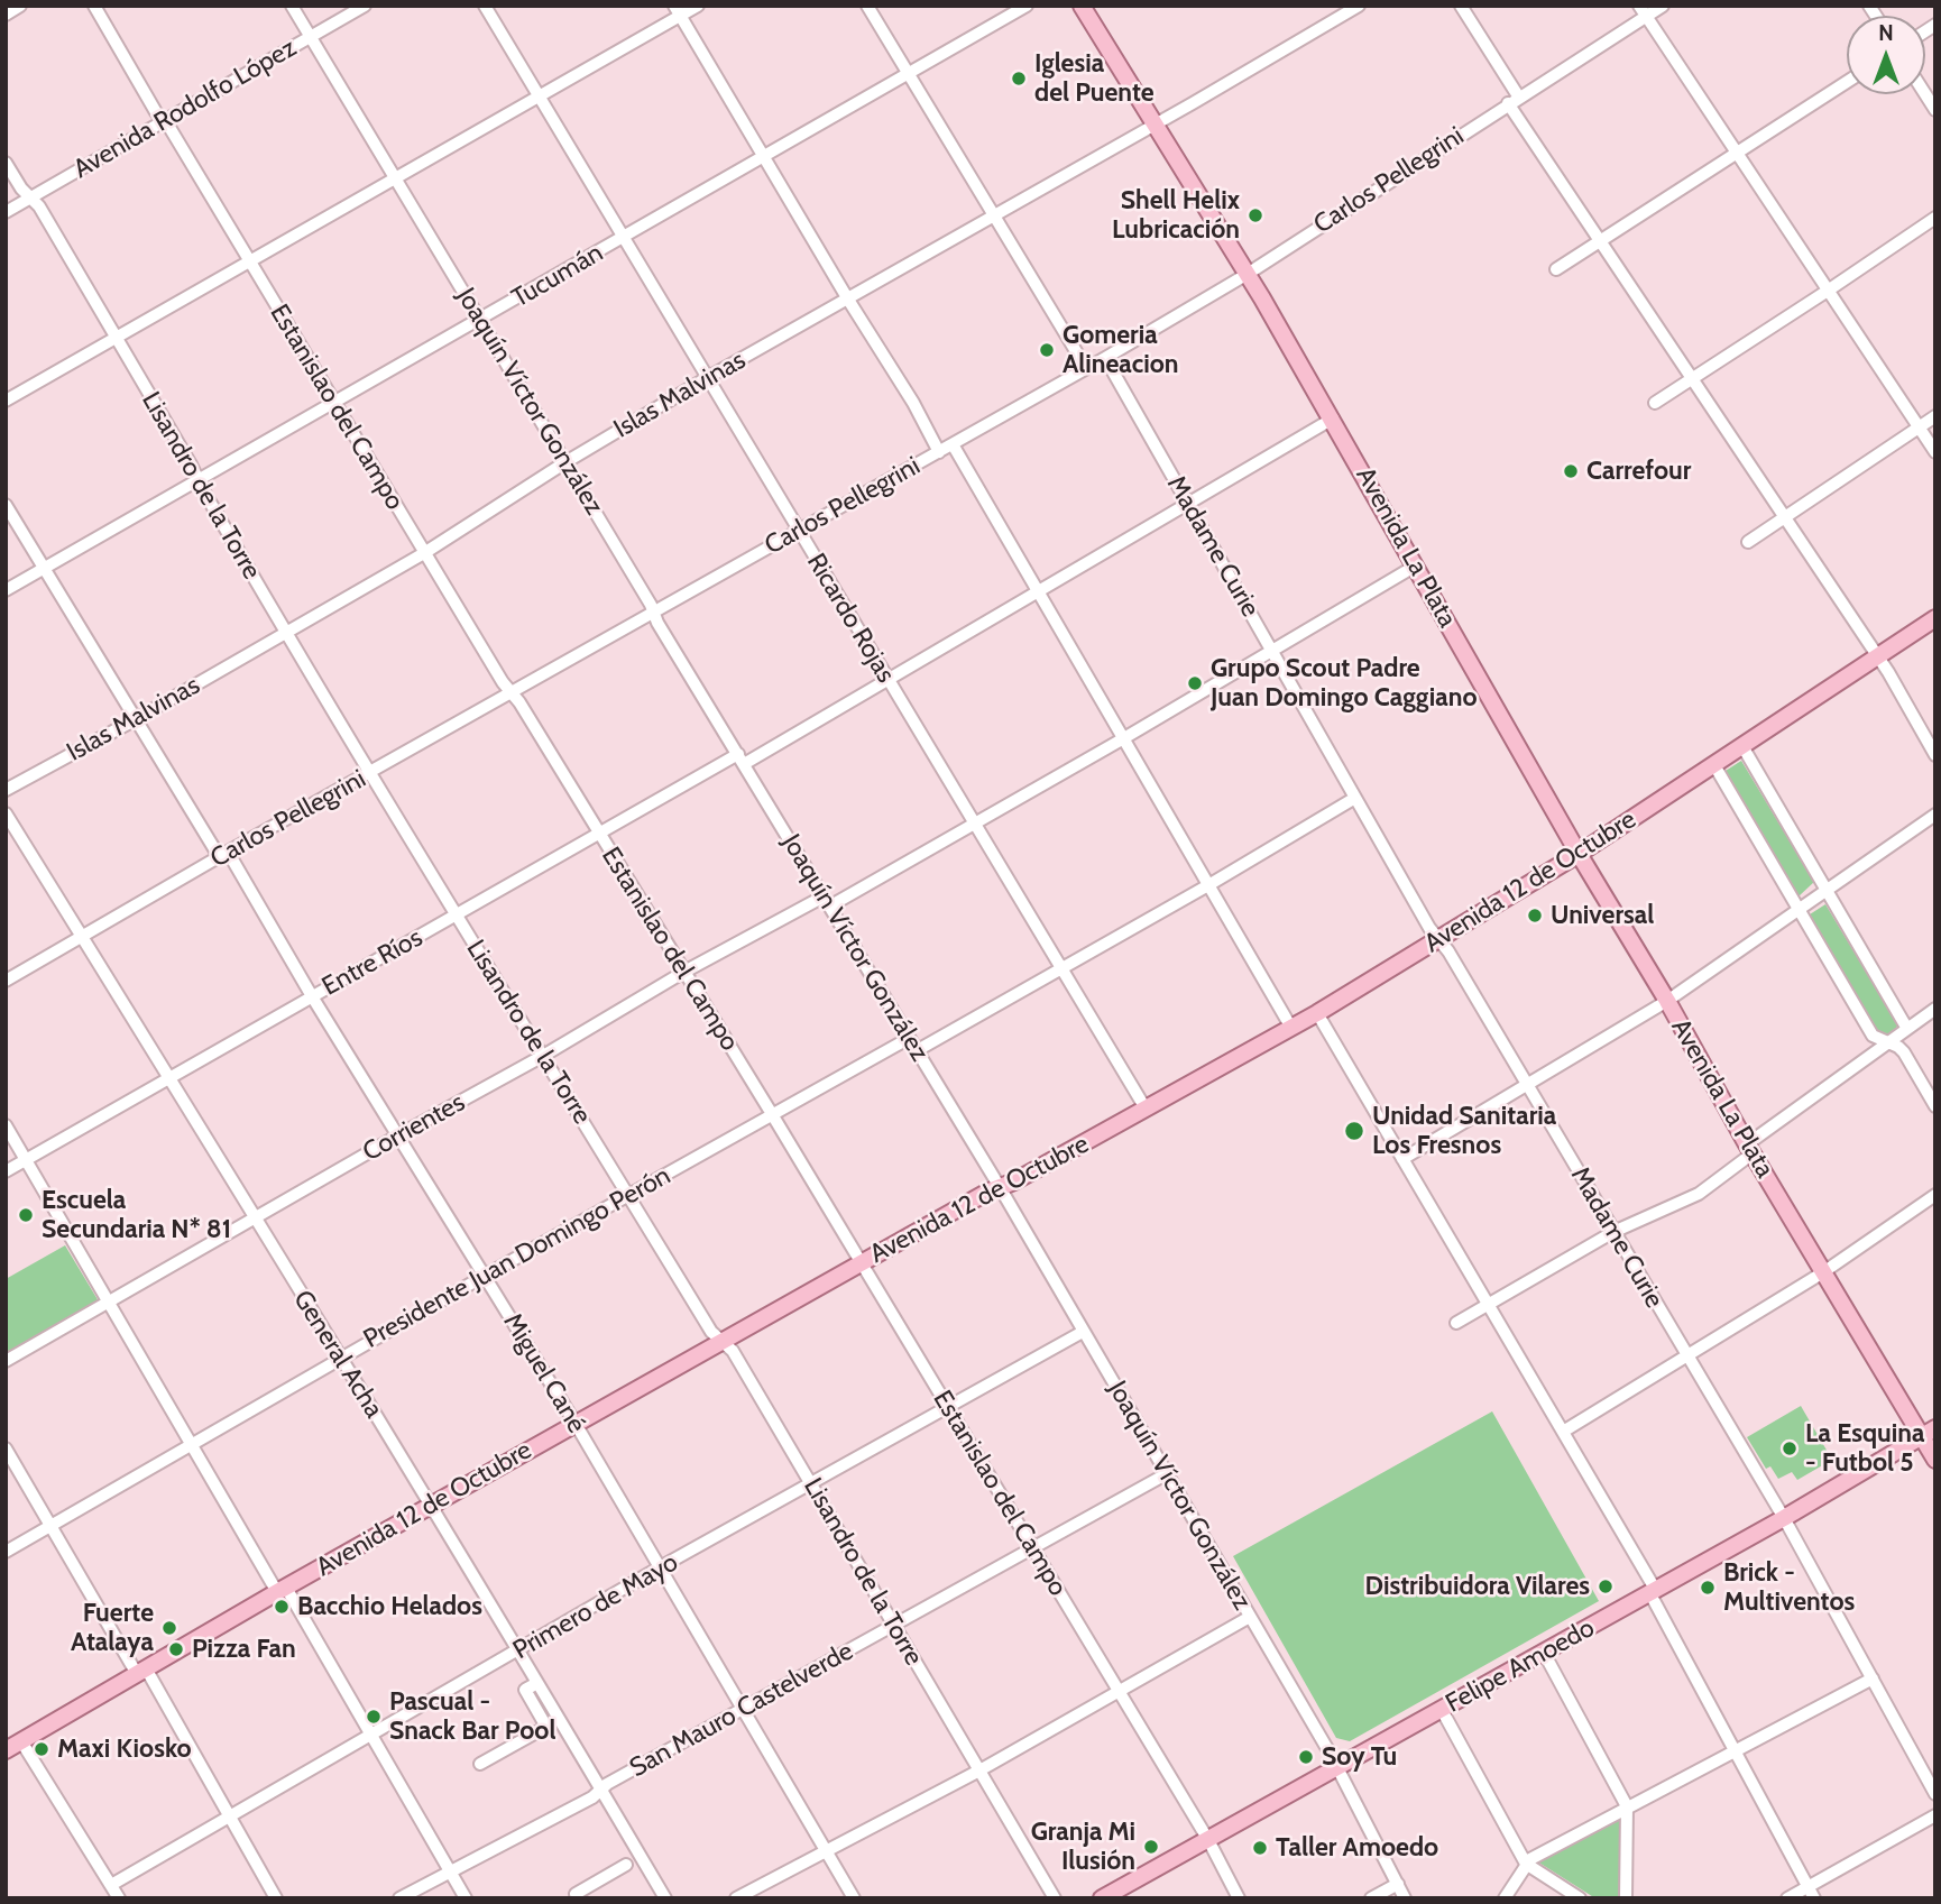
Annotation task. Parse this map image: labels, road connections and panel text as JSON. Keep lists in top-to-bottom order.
{
  "streets": {
    "main road": ["Avenida La Plata", "Avenida 12 de Octubre", "Felipe Amoedo"],
    "street": [
      "Avenida Rodolfo López",
      "Carlos Pellegrini",
      "Tucumán",
      "Islas Malvinas",
      "Joaquín Víctor González",
      "Estanislao del Campo",
      "Lisandro de la Torre",
      "Madame Curie",
      "Ricardo Rojas",
      "Entre Ríos",
      "Corrientes",
      "Presidente Juan Domingo Perón",
      "General Acha",
      "Miguel Cané",
      "Primero de Mayo",
      "San Mauro Castelverde"
    ]
  },
  "crossings": [
    ["Avenida Rodolfo López", "Joaquín Víctor González"],
    ["Avenida Rodolfo López", "Estanislao del Campo"],
    ["Avenida Rodolfo López", "Lisandro de la Torre"],
    ["Carlos Pellegrini", "Joaquín Víctor González"],
    ["Carlos Pellegrini", "Estanislao del Campo"],
    ["Carlos Pellegrini", "Lisandro de la Torre"],
    ["Carlos Pellegrini", "Madame Curie"],
    ["Carlos Pellegrini", "Avenida La Plata"],
    ["Carlos Pellegrini", "Ricardo Rojas"],
    ["Carlos Pellegrini", "General Acha"],
    ["Carlos Pellegrini", "Miguel Cané"],
    ["Tucumán", "Joaquín Víctor González"],
    ["Tucumán", "Estanislao del Campo"],
    ["Tucumán", "Lisandro de la Torre"],
    ["Tucumán", "Ricardo Rojas"],
    ["Tucumán", "Miguel Cané"],
    ["Islas Malvinas", "Joaquín Víctor González"],
    ["Islas Malvinas", "Estanislao del Campo"],
    ["Islas Malvinas", "Lisandro de la Torre"],
    ["Islas Malvinas", "Avenida La Plata"],
    ["Islas Malvinas", "Ricardo Rojas"],
    ["Islas Malvinas", "Miguel Cané"],
    ["Joaquín Víctor González", "Avenida 12 de Octubre"],
    ["Joaquín Víctor González", "Entre Ríos"],
    ["Joaquín Víctor González", "Corrientes"],
    ["Joaquín Víctor González", "Presidente Juan Domingo Perón"],
    ["Joaquín Víctor González", "Primero de Mayo"],
    ["Joaquín Víctor González", "Felipe Amoedo"],
    ["Joaquín Víctor González", "San Mauro Castelverde"],
    ["Estanislao del Campo", "Avenida 12 de Octubre"],
    ["Estanislao del Campo", "Entre Ríos"],
    ["Estanislao del Campo", "Corrientes"],
    ["Estanislao del Campo", "Presidente Juan Domingo Perón"],
    ["Estanislao del Campo", "Primero de Mayo"],
    ["Estanislao del Campo", "Felipe Amoedo"],
    ["Estanislao del Campo", "San Mauro Castelverde"],
    ["Lisandro de la Torre", "Avenida 12 de Octubre"],
    ["Lisandro de la Torre", "Entre Ríos"],
    ["Lisandro de la Torre", "Corrientes"],
    ["Lisandro de la Torre", "Presidente Juan Domingo Perón"],
    ["Lisandro de la Torre", "Primero de Mayo"],
    ["Lisandro de la Torre", "San Mauro Castelverde"],
    ["Madame Curie", "Avenida 12 de Octubre"],
    ["Madame Curie", "Entre Ríos"],
    ["Madame Curie", "Corrientes"],
    ["Madame Curie", "Felipe Amoedo"],
    ["Avenida La Plata", "Avenida 12 de Octubre"],
    ["Avenida La Plata", "Entre Ríos"],
    ["Avenida La Plata", "Corrientes"],
    ["Avenida La Plata", "Felipe Amoedo"],
    ["Ricardo Rojas", "Avenida 12 de Octubre"],
    ["Ricardo Rojas", "Entre Ríos"],
    ["Ricardo Rojas", "Corrientes"],
    ["Avenida 12 de Octubre", "General Acha"],
    ["Avenida 12 de Octubre", "Miguel Cané"],
    ["Entre Ríos", "General Acha"],
    ["Entre Ríos", "Miguel Cané"],
    ["Corrientes", "General Acha"],
    ["Corrientes", "Miguel Cané"],
    ["Presidente Juan Domingo Perón", "General Acha"],
    ["Presidente Juan Domingo Perón", "Miguel Cané"],
    ["General Acha", "Primero de Mayo"],
    ["General Acha", "San Mauro Castelverde"],
    ["Miguel Cané", "Primero de Mayo"],
    ["Miguel Cané", "San Mauro Castelverde"]
  ],
  "places": [
    "Iglesia del Puente",
    "Shell Helix Lubricación",
    "Gomeria Alineacion",
    "Carrefour",
    "Grupo Scout Padre Juan Domingo Caggiano",
    "Universal",
    "Unidad Sanitaria Los Fresnos",
    "Escuela Secundaria N* 81",
    "La Esquina - Futbol 5",
    "Distribuidora Vilares",
    "Brick - Multiventos",
    "Bacchio Helados",
    "Fuerte Atalaya",
    "Pizza Fan",
    "Pascual - Snack Bar Pool",
    "Maxi Kiosko",
    "Soy Tu",
    "Granja Mi Ilusión",
    "Taller Amoedo"
  ],
  "north": "top"
}
